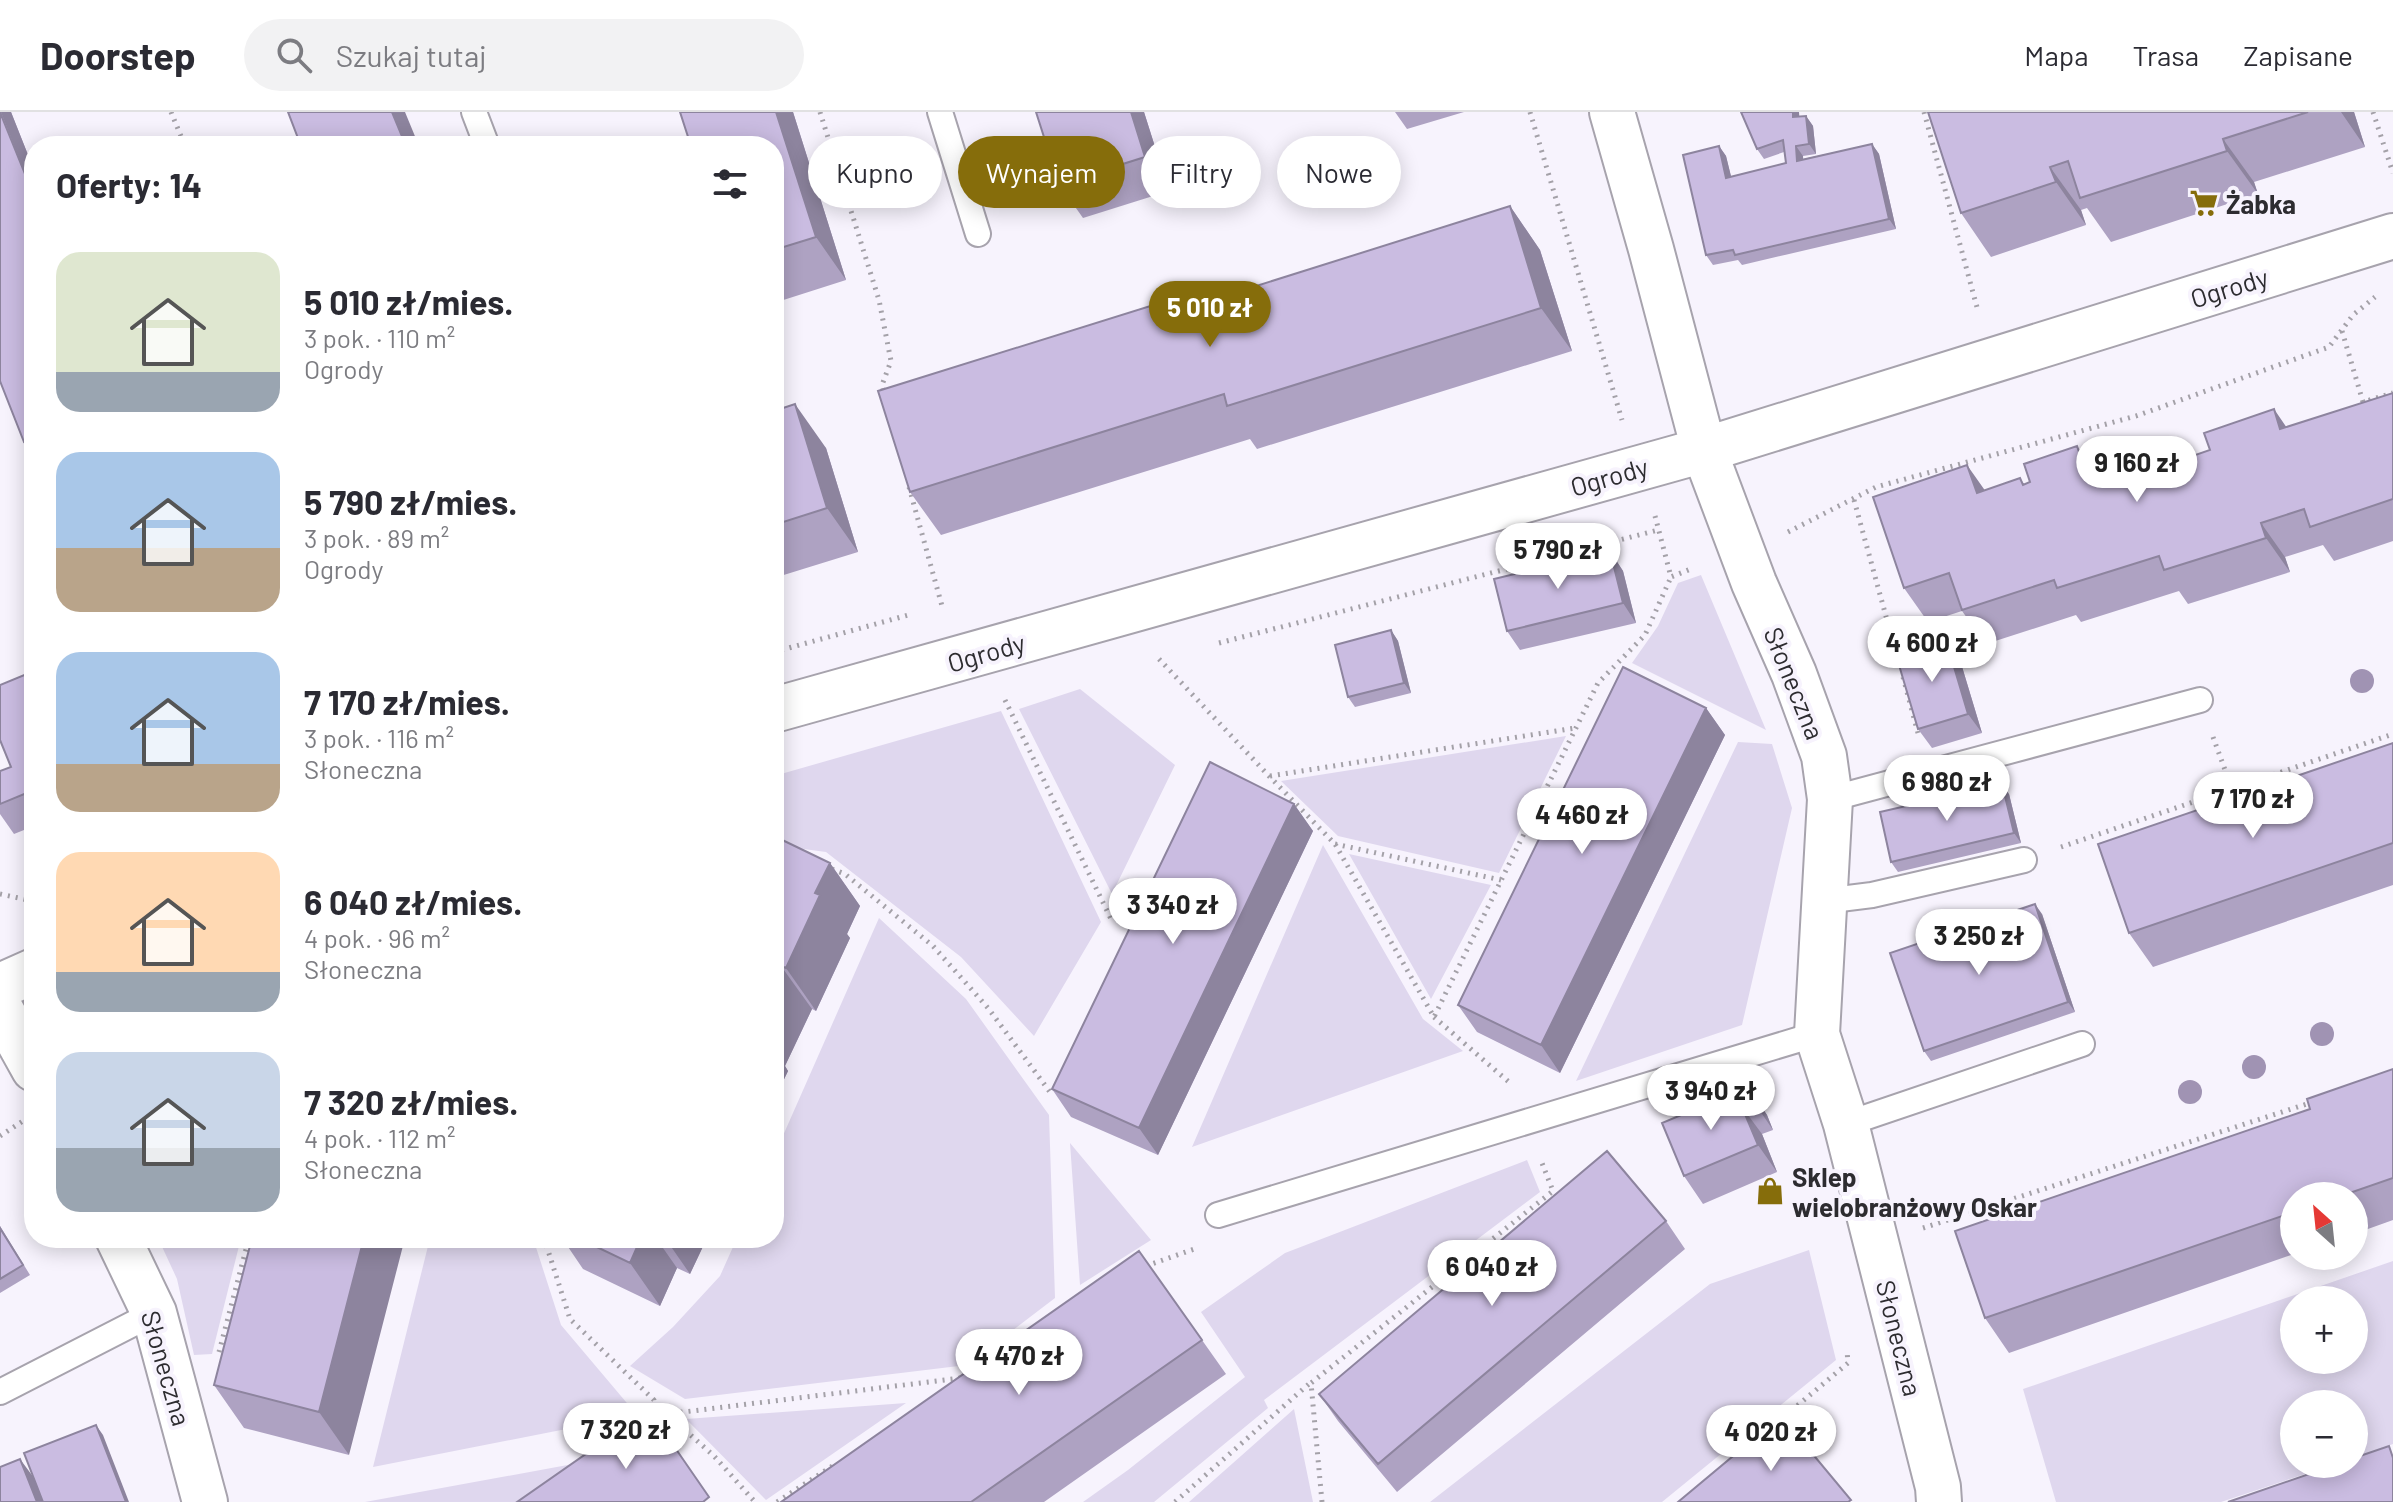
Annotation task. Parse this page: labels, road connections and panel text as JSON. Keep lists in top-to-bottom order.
{
  "streets": {
    "street": ["Ogrody", "Słoneczna"]
  },
  "crossings": [
    ["Ogrody", "Słoneczna"]
  ],
  "places": {
    "supermarket": ["Żabka"],
    "shop": ["Sklep wielobranżowy Oskar"]
  },
  "north": "top left",
  "page": {
    "header": "Doorstep",
    "search": "Szukaj tutaj",
    "nav": ["Mapa", "Trasa", "Zapisane"],
    "chip": [
      "Kupno",
      "Wynajem",
      "Filtry",
      "Nowe"
    ],
    "heading": "Oferty: 14",
    "list": [
      {
        "name": "5 010 zł/mies.",
        "note": "3 pok. · 110 m² · Ogrody"
      },
      {
        "name": "5 790 zł/mies.",
        "note": "3 pok. · 89 m² · Ogrody"
      },
      {
        "name": "7 170 zł/mies.",
        "note": "3 pok. · 116 m² · Słoneczna"
      },
      {
        "name": "6 040 zł/mies.",
        "note": "4 pok. · 96 m² · Słoneczna"
      },
      {
        "name": "7 320 zł/mies.",
        "note": "4 pok. · 112 m² · Słoneczna"
      }
    ],
    "price": [
      "5 010 zł",
      "9 160 zł",
      "5 790 zł",
      "4 600 zł",
      "6 980 zł",
      "7 170 zł",
      "4 460 zł",
      "3 340 zł",
      "3 250 zł",
      "3 940 zł",
      "6 040 zł",
      "4 470 zł",
      "7 320 zł",
      "4 020 zł"
    ],
    "map_buttons": ["+", "−"]
  }
}
